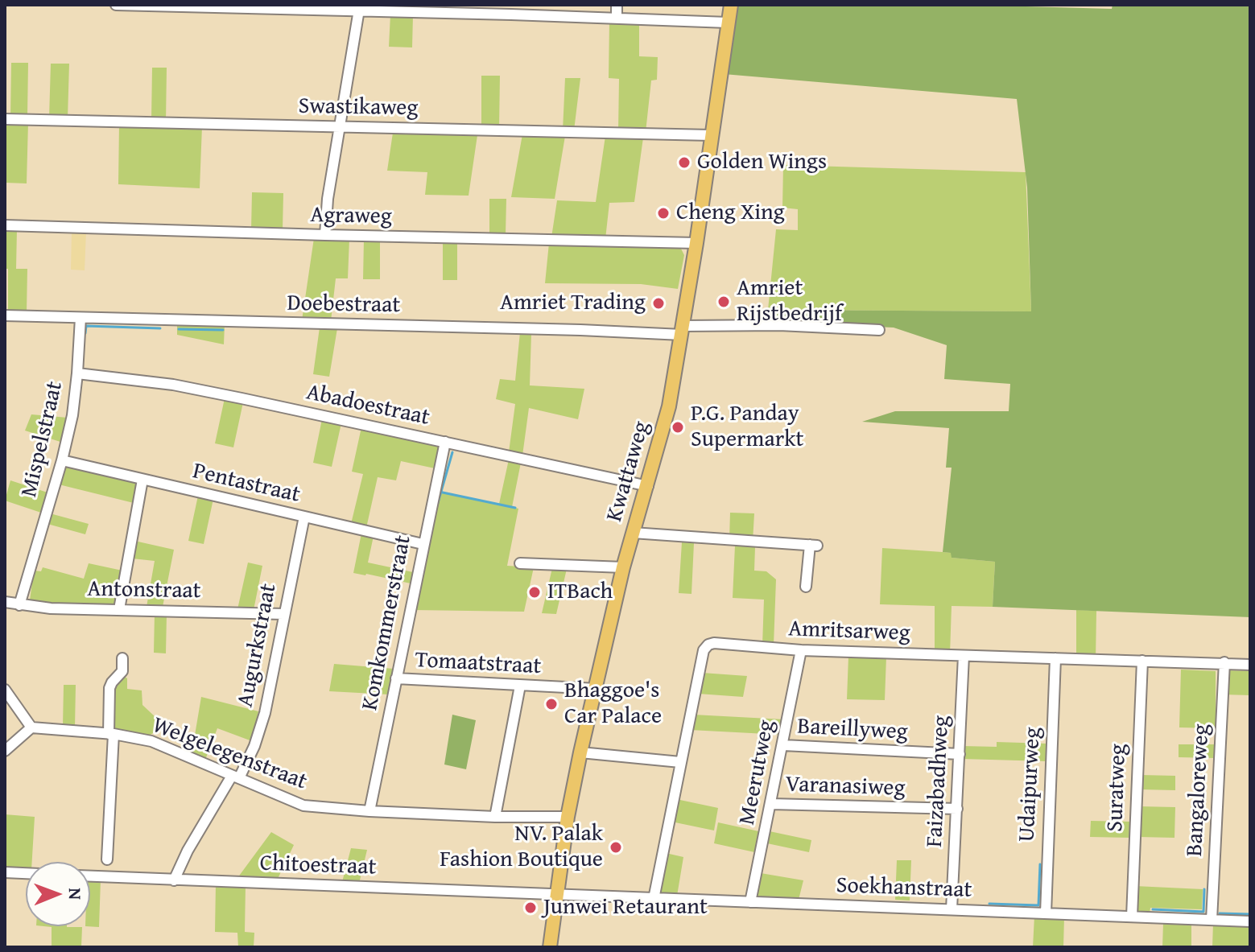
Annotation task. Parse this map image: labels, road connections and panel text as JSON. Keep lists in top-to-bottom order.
{
  "streets": {
    "main road": ["Kwattaweg"],
    "street": [
      "Swastikaweg",
      "Agraweg",
      "Doebestraat",
      "Abadoestraat",
      "Mispelstraat",
      "Pentastraat",
      "Antonstraat",
      "Komkommerstraat",
      "Amritsarweg",
      "Augurkstraat",
      "Tomaatstraat",
      "Bareillyweg",
      "Welgelegenstraat",
      "Meerutweg",
      "Faizabadhweg",
      "Udaipurweg",
      "Varanasiweg",
      "Suratweg",
      "Bangaloreweg",
      "Chitoestraat",
      "Soekhanstraat"
    ]
  },
  "crossings": [
    ["Swastikaweg", "Kwattaweg"],
    ["Agraweg", "Kwattaweg"],
    ["Doebestraat", "Mispelstraat"],
    ["Doebestraat", "Kwattaweg"],
    ["Abadoestraat", "Mispelstraat"],
    ["Abadoestraat", "Kwattaweg"],
    ["Abadoestraat", "Komkommerstraat"],
    ["Mispelstraat", "Pentastraat"],
    ["Mispelstraat", "Antonstraat"],
    ["Kwattaweg", "Tomaatstraat"],
    ["Kwattaweg", "Welgelegenstraat"],
    ["Kwattaweg", "Chitoestraat"],
    ["Kwattaweg", "Soekhanstraat"],
    ["Pentastraat", "Komkommerstraat"],
    ["Pentastraat", "Augurkstraat"],
    ["Antonstraat", "Augurkstraat"],
    ["Komkommerstraat", "Tomaatstraat"],
    ["Komkommerstraat", "Welgelegenstraat"],
    ["Amritsarweg", "Meerutweg"],
    ["Amritsarweg", "Faizabadhweg"],
    ["Amritsarweg", "Udaipurweg"],
    ["Amritsarweg", "Suratweg"],
    ["Amritsarweg", "Bangaloreweg"],
    ["Amritsarweg", "Soekhanstraat"],
    ["Augurkstraat", "Welgelegenstraat"],
    ["Augurkstraat", "Chitoestraat"],
    ["Bareillyweg", "Meerutweg"],
    ["Bareillyweg", "Faizabadhweg"],
    ["Meerutweg", "Varanasiweg"],
    ["Meerutweg", "Soekhanstraat"],
    ["Faizabadhweg", "Varanasiweg"],
    ["Faizabadhweg", "Soekhanstraat"],
    ["Udaipurweg", "Soekhanstraat"],
    ["Suratweg", "Soekhanstraat"],
    ["Bangaloreweg", "Soekhanstraat"],
    ["Chitoestraat", "Soekhanstraat"]
  ],
  "places": [
    "Golden Wings",
    "Cheng Xing",
    "Amriet Rijstbedrijf",
    "Amriet Trading",
    "P.G. Panday Supermarkt",
    "ITBach",
    "Bhaggoe's Car Palace",
    "NV. Palak Fashion Boutique",
    "Junwei Retaurant"
  ],
  "north": "right"
}
